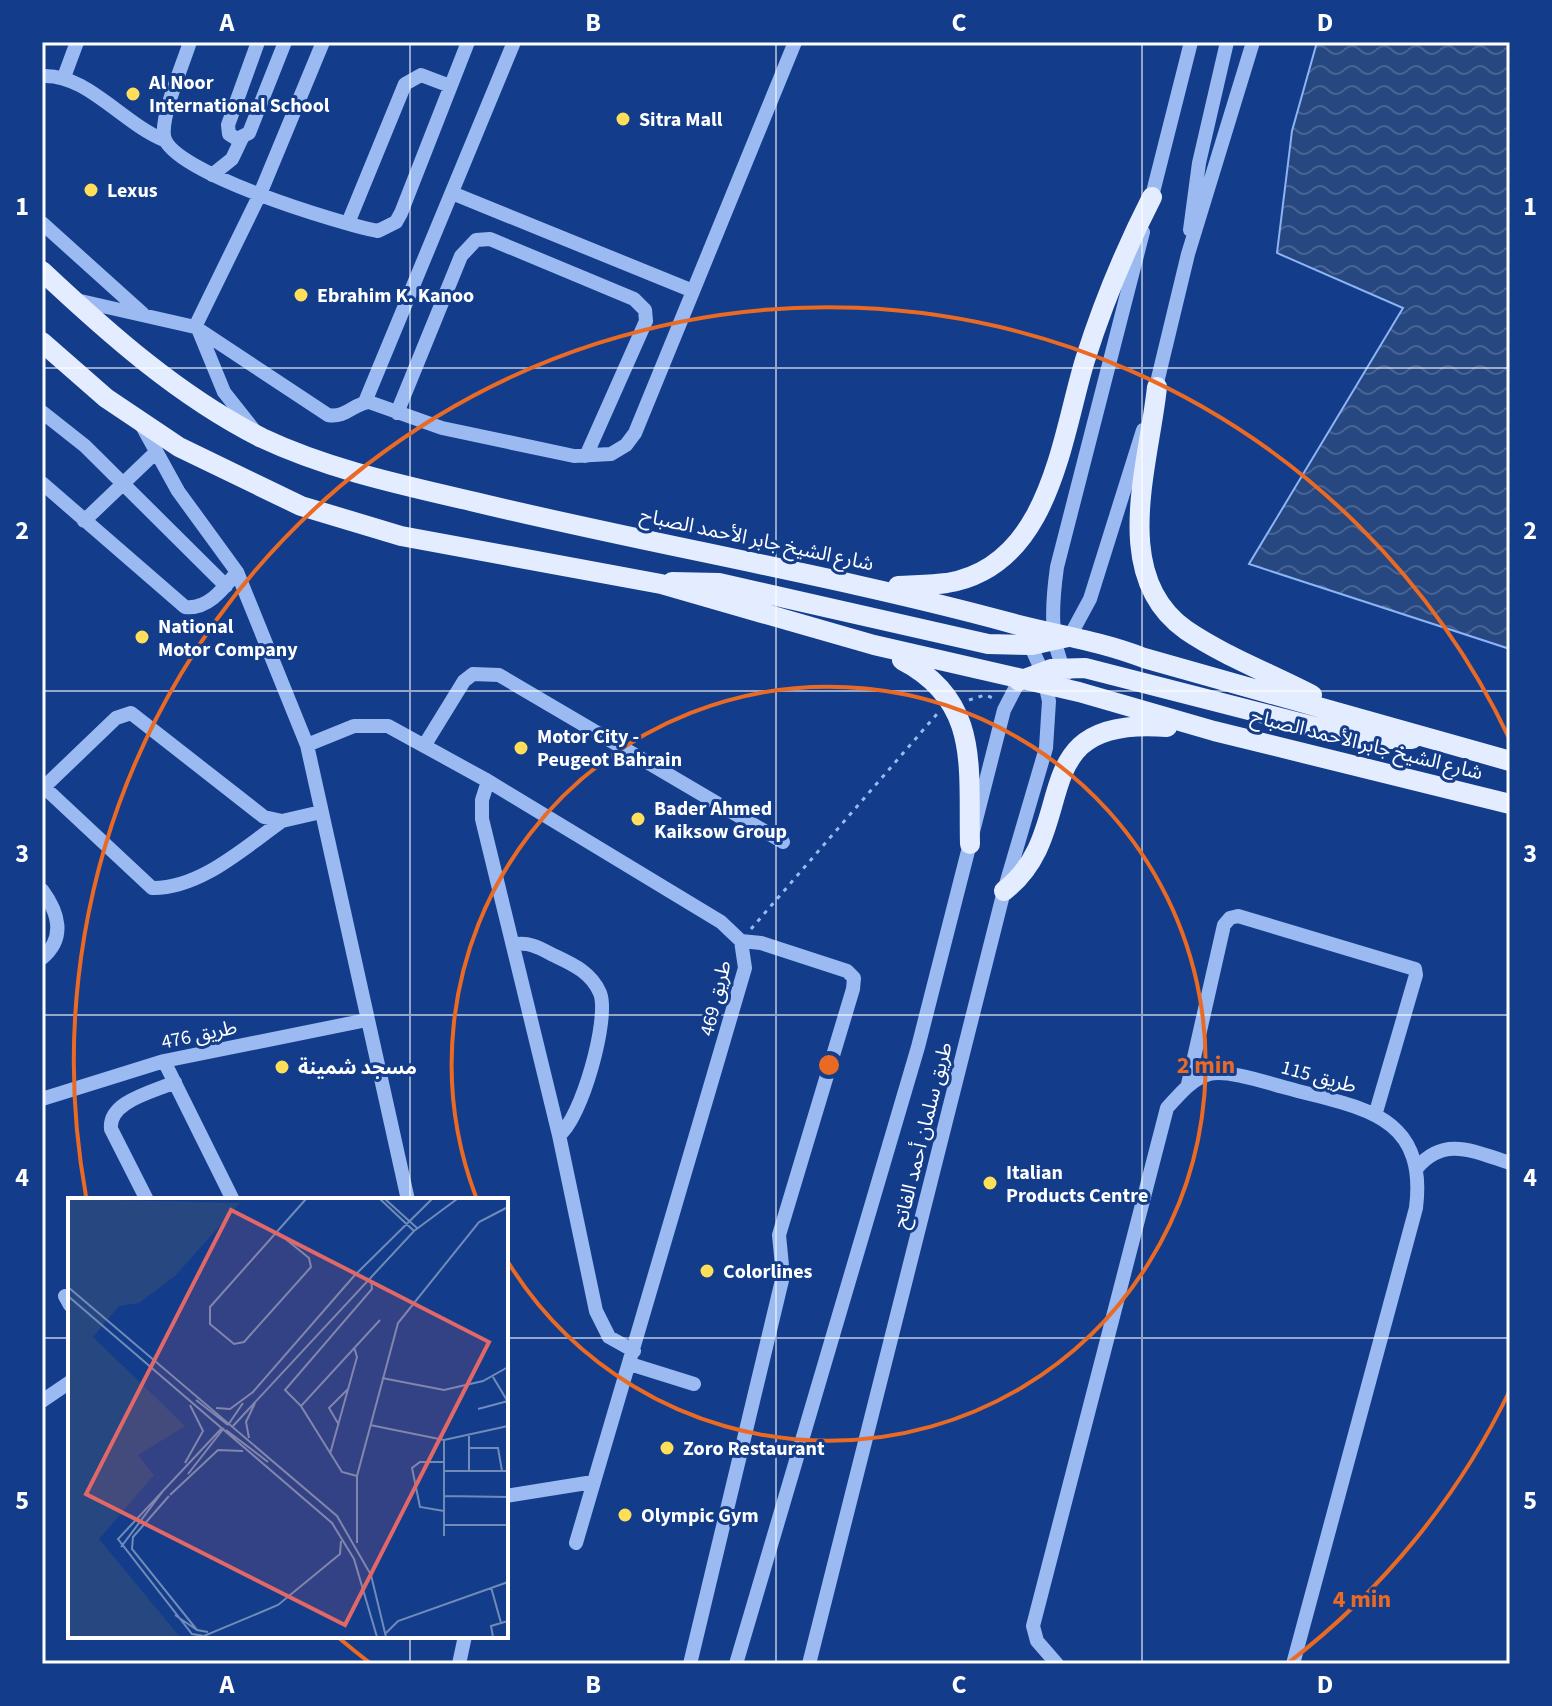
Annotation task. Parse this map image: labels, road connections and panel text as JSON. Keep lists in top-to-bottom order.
{
  "streets": {
    "main road": ["شارع الشيخ جابر الأحمد الصباح"],
    "street": [
      "طريق 469",
      "طريق 476",
      "طريق 115",
      "طريق سلمان أحمد الفاتح"
    ]
  },
  "crossings": [
    ["شارع الشيخ جابر الأحمد الصباح", "طريق سلمان أحمد الفاتح"]
  ],
  "places": [
    "Al Noor International School",
    "Sitra Mall",
    "Lexus",
    "Ebrahim K. Kanoo",
    "National Motor Company",
    "Motor City - Peugeot Bahrain",
    "Bader Ahmed Kaiksow Group",
    "مسجد شمينة",
    "Italian Products Centre",
    "Colorlines",
    "Zoro Restaurant",
    "Olympic Gym"
  ],
  "grid": {
    "columns": [
      "A",
      "B",
      "C",
      "D"
    ],
    "rows": [
      "1",
      "2",
      "3",
      "4",
      "5"
    ]
  },
  "rings": ["2 min", "4 min"]
}
